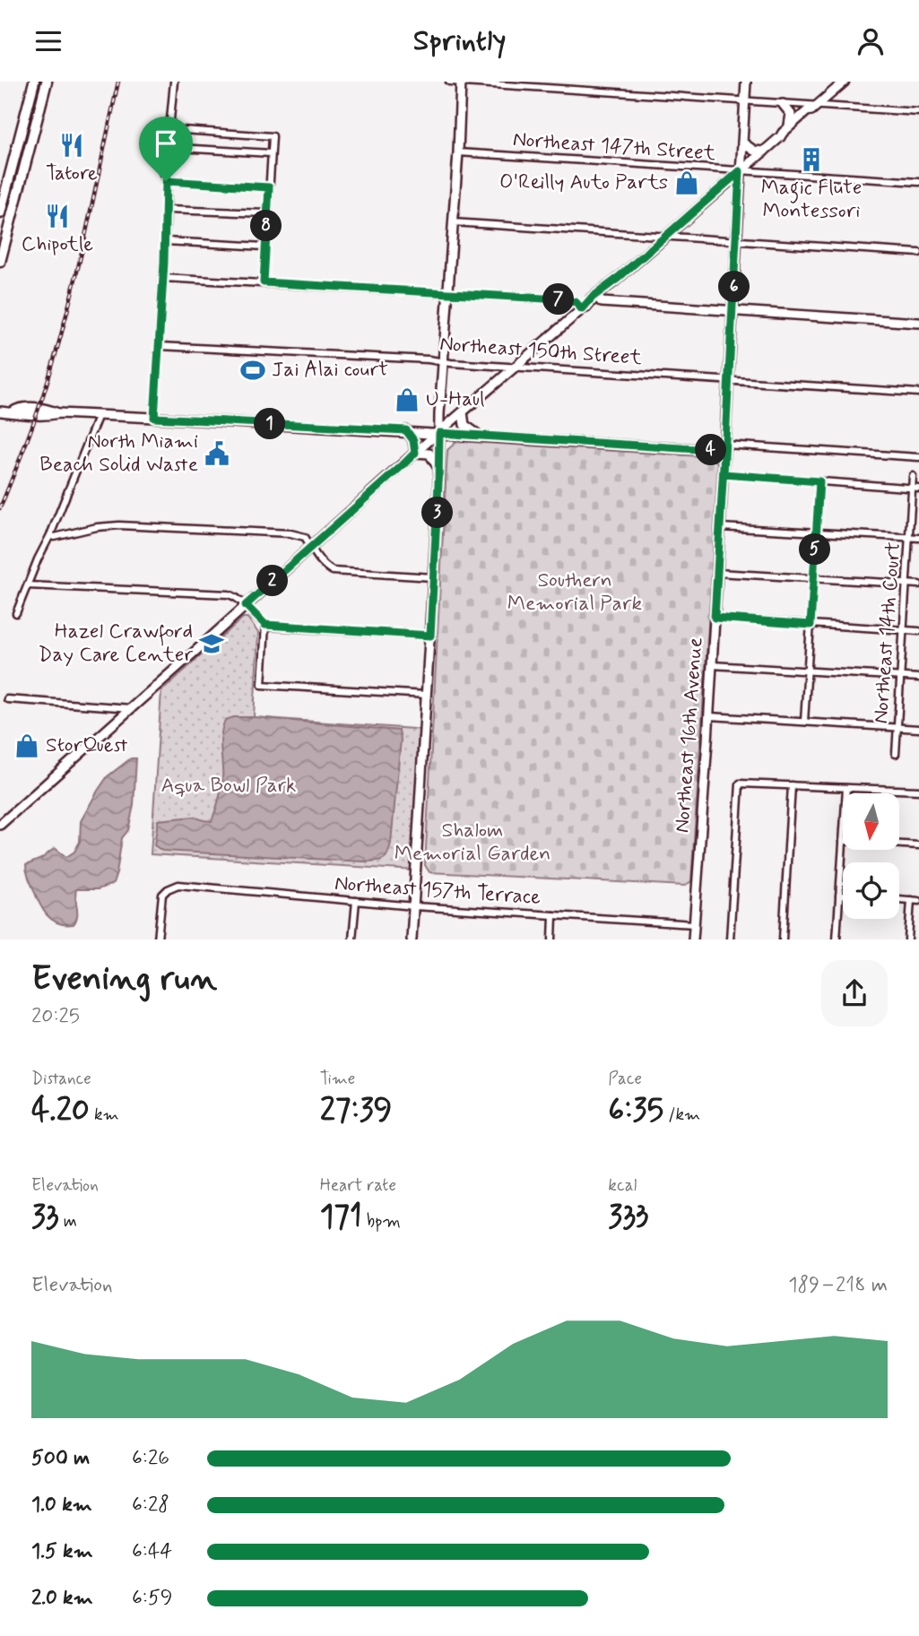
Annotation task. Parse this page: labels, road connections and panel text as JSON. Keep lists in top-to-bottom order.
{
  "streets": {
    "street": [
      "Northeast 147th Street",
      "Northeast 150th Street",
      "Northeast 14th Court",
      "Northeast 16th Avenue",
      "Northeast 157th Terrace"
    ]
  },
  "crossings": [
    ["Northeast 147th Street", "Northeast 16th Avenue"],
    ["Northeast 150th Street", "Northeast 16th Avenue"],
    ["Northeast 16th Avenue", "Northeast 157th Terrace"]
  ],
  "parks": ["Southern Memorial Park", "Aqua Bowl Park", "Shalom Memorial Garden"],
  "places": {
    "restaurant": ["Tatore", "Chipotle"],
    "building": ["Magic Flute Montessori"],
    "shop": ["O'Reilly Auto Parts", "U-Haul", "StorQuest"],
    "sports": ["Jai Alai court"],
    "public building": ["North Miami Beach Solid Waste"],
    "school or university": ["Hazel Crawford Day Care Center"]
  },
  "north": "bottom",
  "page": {
    "header": "Sprintly",
    "pins": [
      "8",
      "6",
      "7",
      "1",
      "4",
      "3",
      "5",
      "2"
    ],
    "heading": ["Evening run", "20:25"],
    "stats": [
      ["Distance", "4.20 km"],
      ["Time", "27:39"],
      ["Pace", "6:35 /km"],
      ["Elevation", "33 m"],
      ["Heart rate", "171 bpm"],
      ["kcal", "333"]
    ],
    "chart": ["Elevation", "189–218 m"],
    "list": [
      {
        "name": "500 m",
        "note": "6:26"
      },
      {
        "name": "1.0 km",
        "note": "6:28"
      },
      {
        "name": "1.5 km",
        "note": "6:44"
      },
      {
        "name": "2.0 km",
        "note": "6:59"
      }
    ]
  }
}
